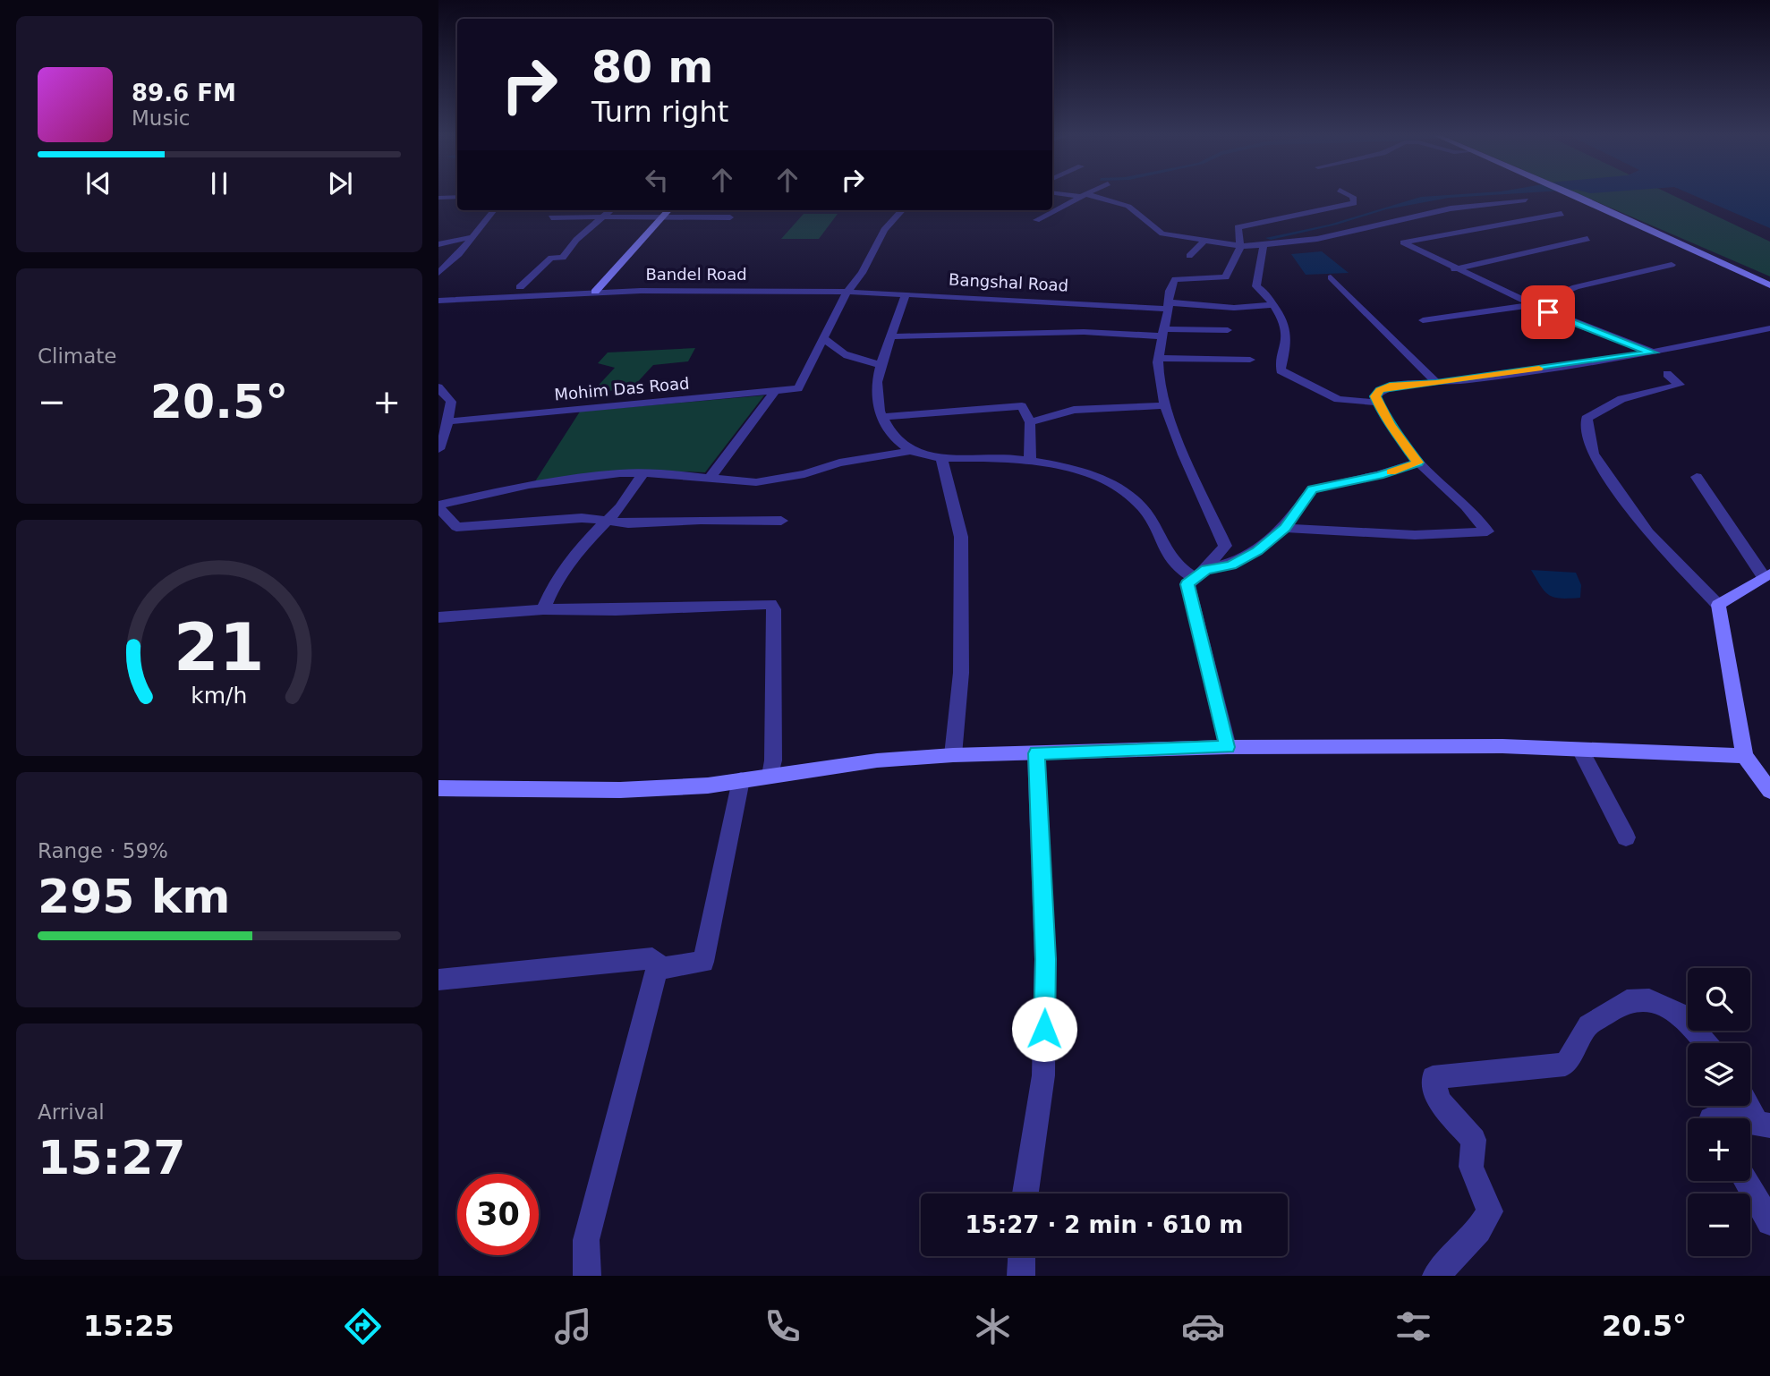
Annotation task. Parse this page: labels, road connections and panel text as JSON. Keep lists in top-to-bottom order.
{
  "streets": {
    "street": ["Bandel Road", "Bangshal Road", "Mohim Das Road"]
  },
  "crossings": [
    ["Bandel Road", "Bangshal Road"]
  ],
  "page": {
    "turn": ["80 m", "Turn right"],
    "song": ["89.6 FM", "Music"],
    "tile": [
      "Climate",
      ["Range · 59%", "295 km"],
      ["Arrival", "15:27"]
    ],
    "heat": ["−", "20.5°", "+"],
    "map_buttons": ["+", "−"],
    "limit": "30",
    "trip": "15:27 · 2 min · 610 m",
    "tabs": ["15:25", "20.5°"],
    "gauge": ["21", "km/h"]
  }
}
